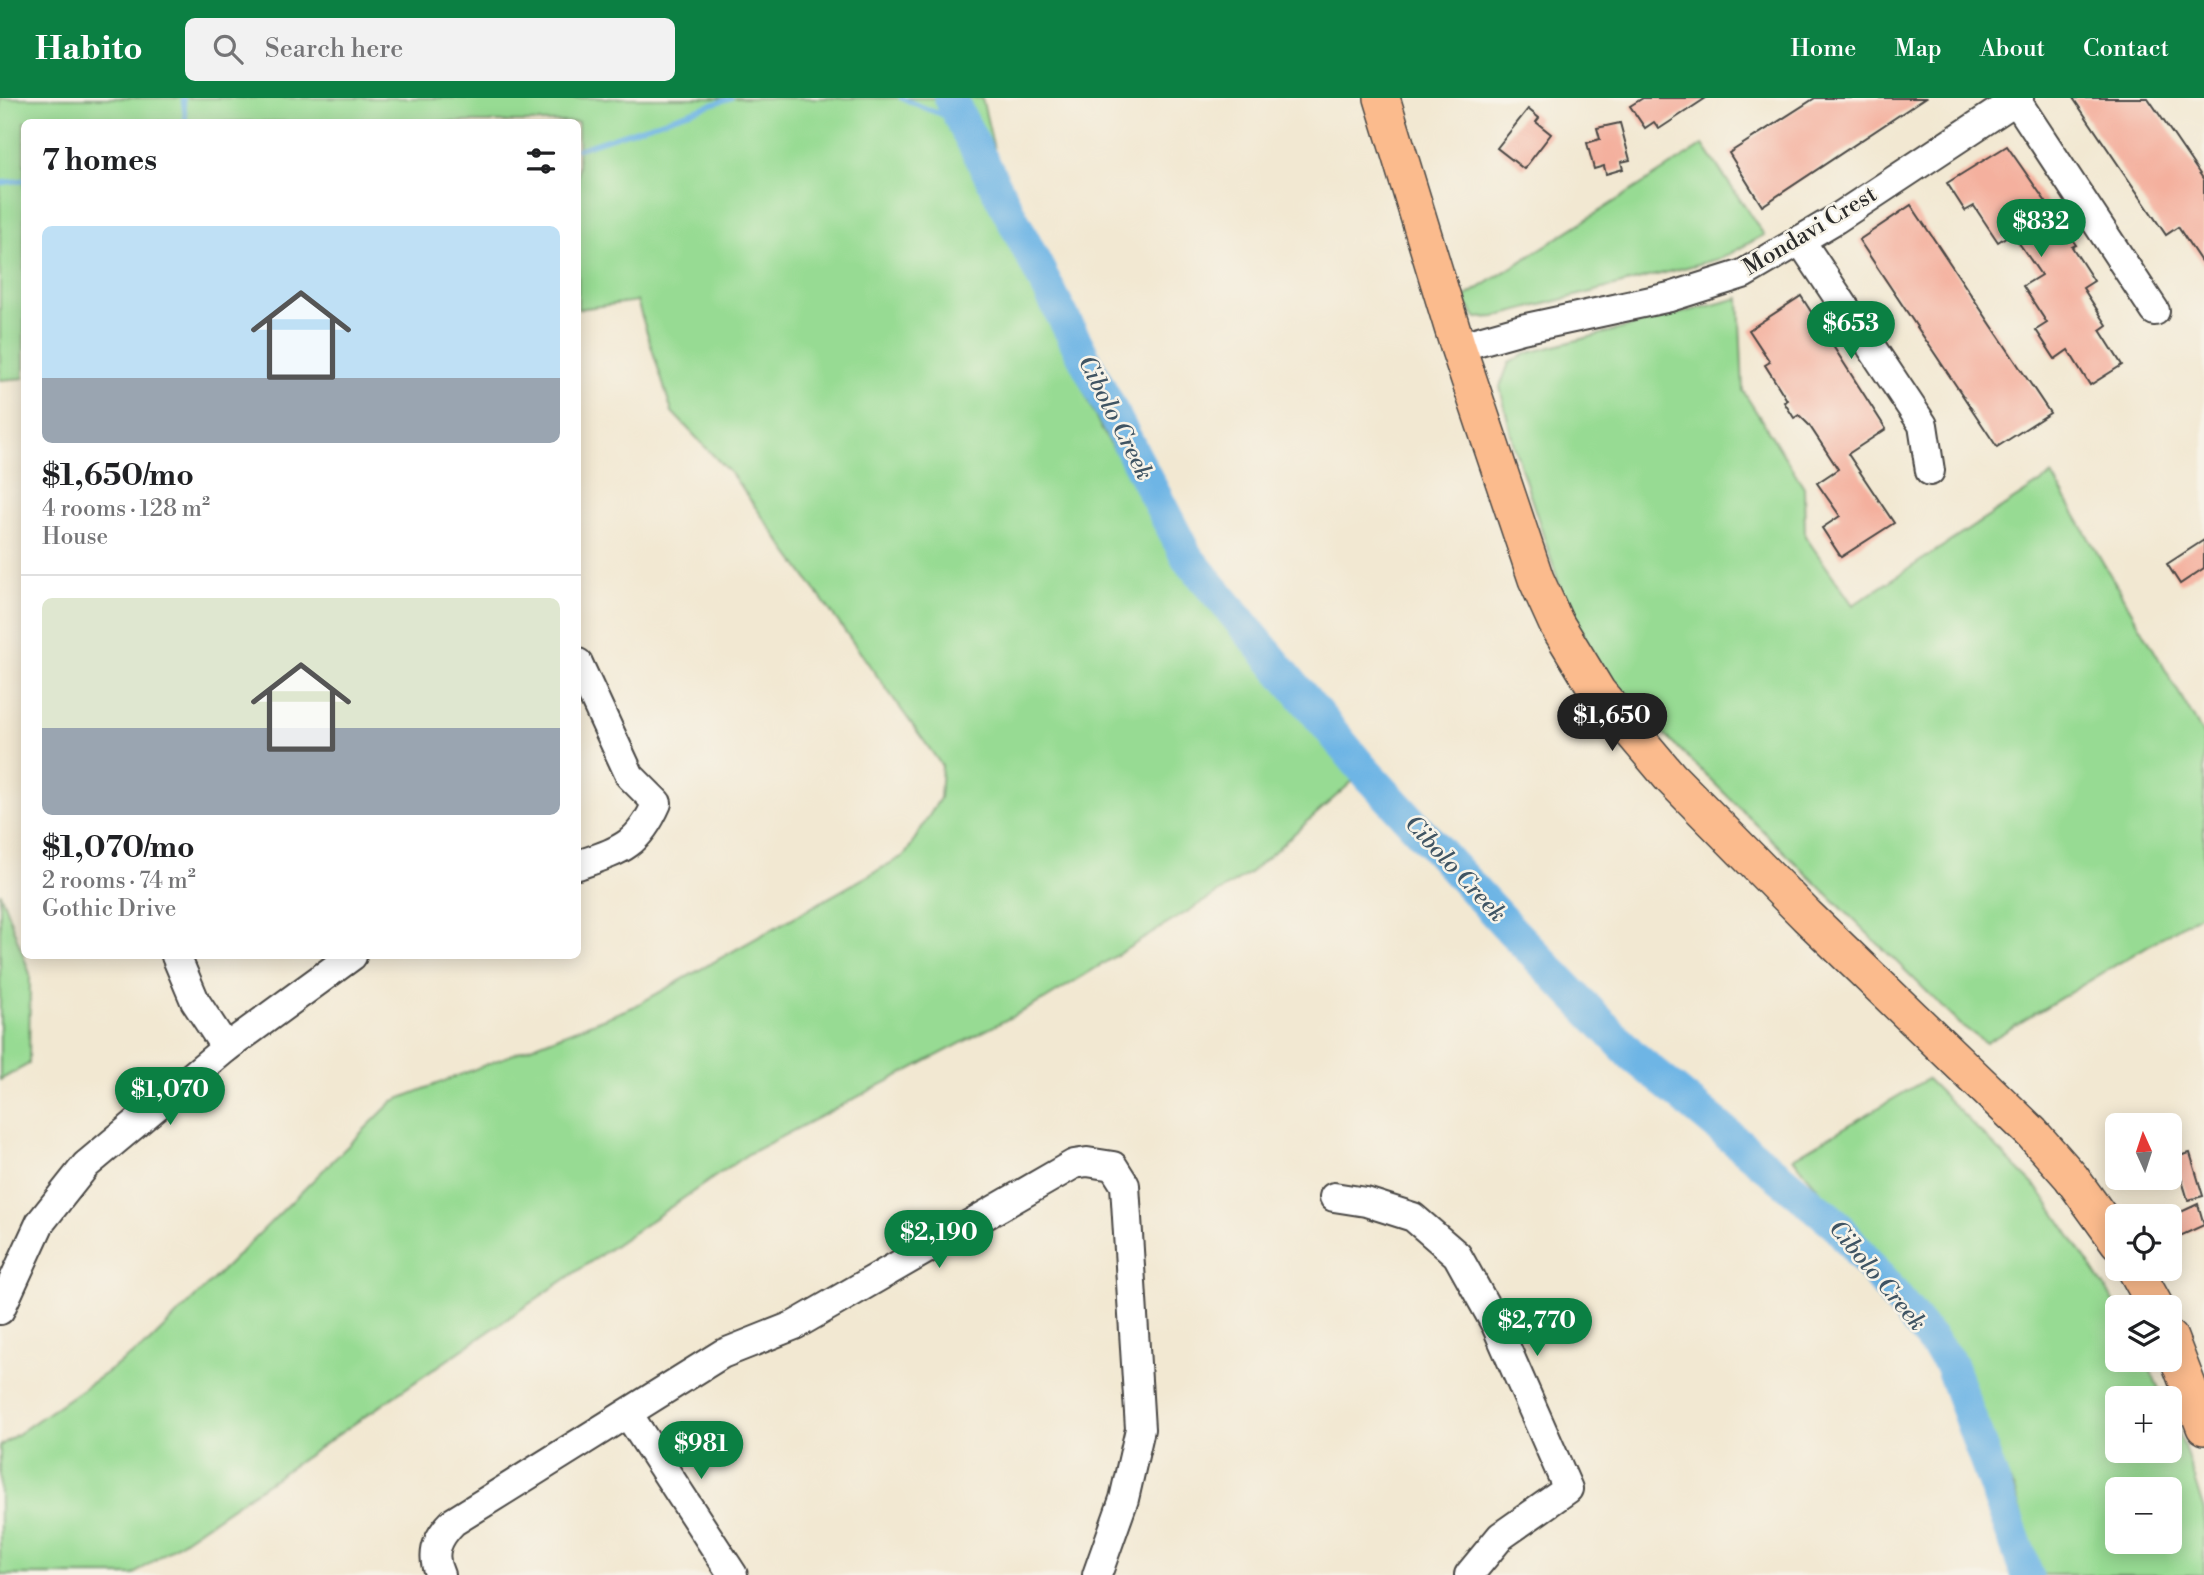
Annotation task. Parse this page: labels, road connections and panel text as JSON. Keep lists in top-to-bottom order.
{
  "streets": {
    "street": ["Mondavi Crest"]
  },
  "water": ["Cibolo Creek"],
  "north": "top",
  "page": {
    "header": "Habito",
    "search": "Search here",
    "nav": [
      "Home",
      "Map",
      "About",
      "Contact"
    ],
    "heading": "7 homes",
    "price": [
      "$832",
      "$653",
      "$1,650",
      "$1,070",
      "$2,190",
      "$2,770",
      "$981"
    ],
    "list": [
      {
        "name": "$1,650/mo",
        "note": "4 rooms · 128 m² · House"
      },
      {
        "name": "$1,070/mo",
        "note": "2 rooms · 74 m² · Gothic Drive"
      }
    ],
    "map_buttons": ["+", "−"]
  }
}
